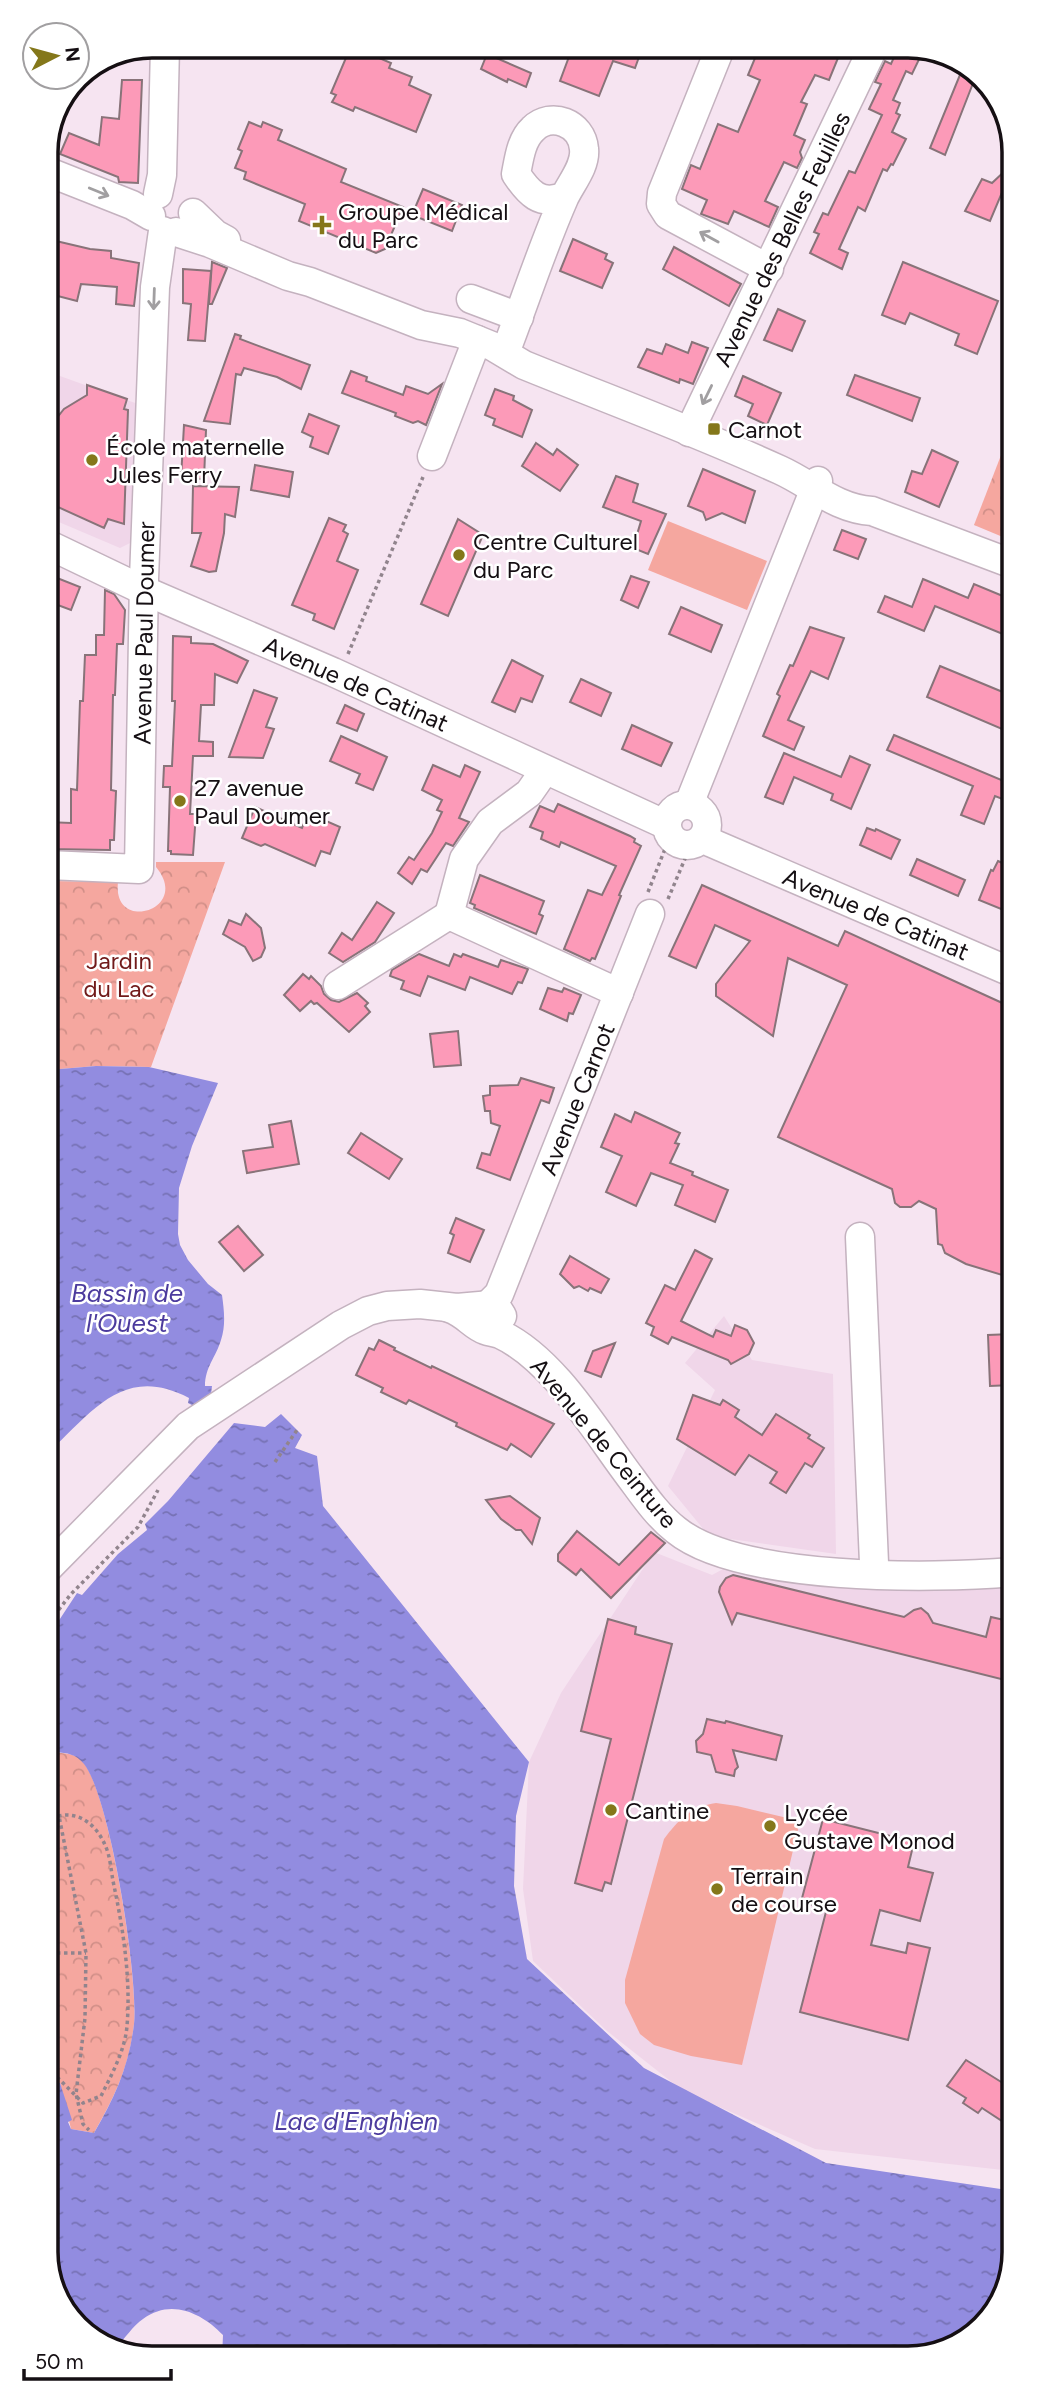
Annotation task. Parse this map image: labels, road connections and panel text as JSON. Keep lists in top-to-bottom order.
{
  "streets": {
    "street": [
      "Avenue des Belles Feuilles",
      "Avenue Paul Doumer",
      "Avenue de Catinat",
      "Avenue Carnot",
      "Avenue de Ceinture"
    ]
  },
  "crossings": [
    ["Avenue Paul Doumer", "Avenue de Catinat"],
    ["Avenue Carnot", "Avenue de Ceinture"]
  ],
  "one_way": ["Avenue Paul Doumer"],
  "water": ["Bassin de l'Ouest", "Lac d'Enghien"],
  "parks": ["Jardin du Lac"],
  "places": {
    "health": ["Groupe Médical du Parc"],
    "transit": ["Carnot"],
    "other": [
      "École maternelle Jules Ferry",
      "Centre Culturel du Parc",
      "27 avenue Paul Doumer",
      "Cantine",
      "Lycée Gustave Monod",
      "Terrain de course"
    ]
  },
  "scale_bar": "50 m",
  "north": "right"
}
